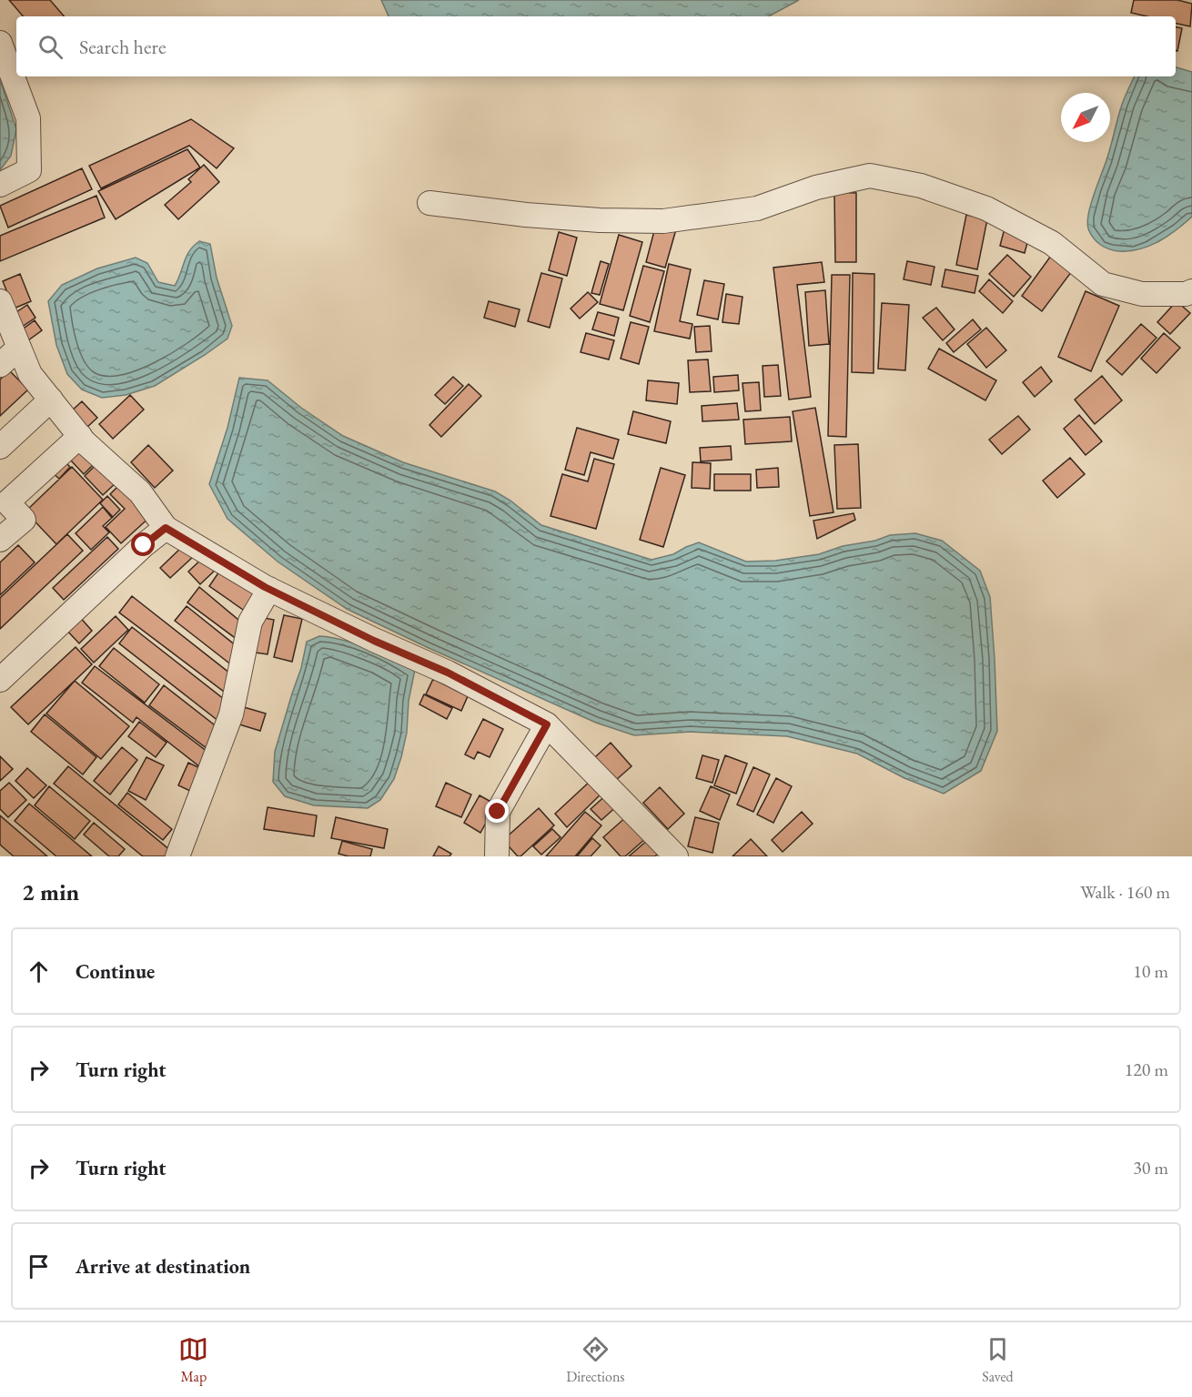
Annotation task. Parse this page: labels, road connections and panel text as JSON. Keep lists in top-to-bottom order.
{
  "north": "bottom left",
  "page": {
    "search": "Search here",
    "heading": ["2 min", "Walk · 160 m"],
    "list": [
      ["Continue", "10 m"],
      ["Turn right", "120 m"],
      ["Turn right", "30 m"],
      "Arrive at destination"
    ],
    "nav": ["Map", "Directions", "Saved"]
  }
}
